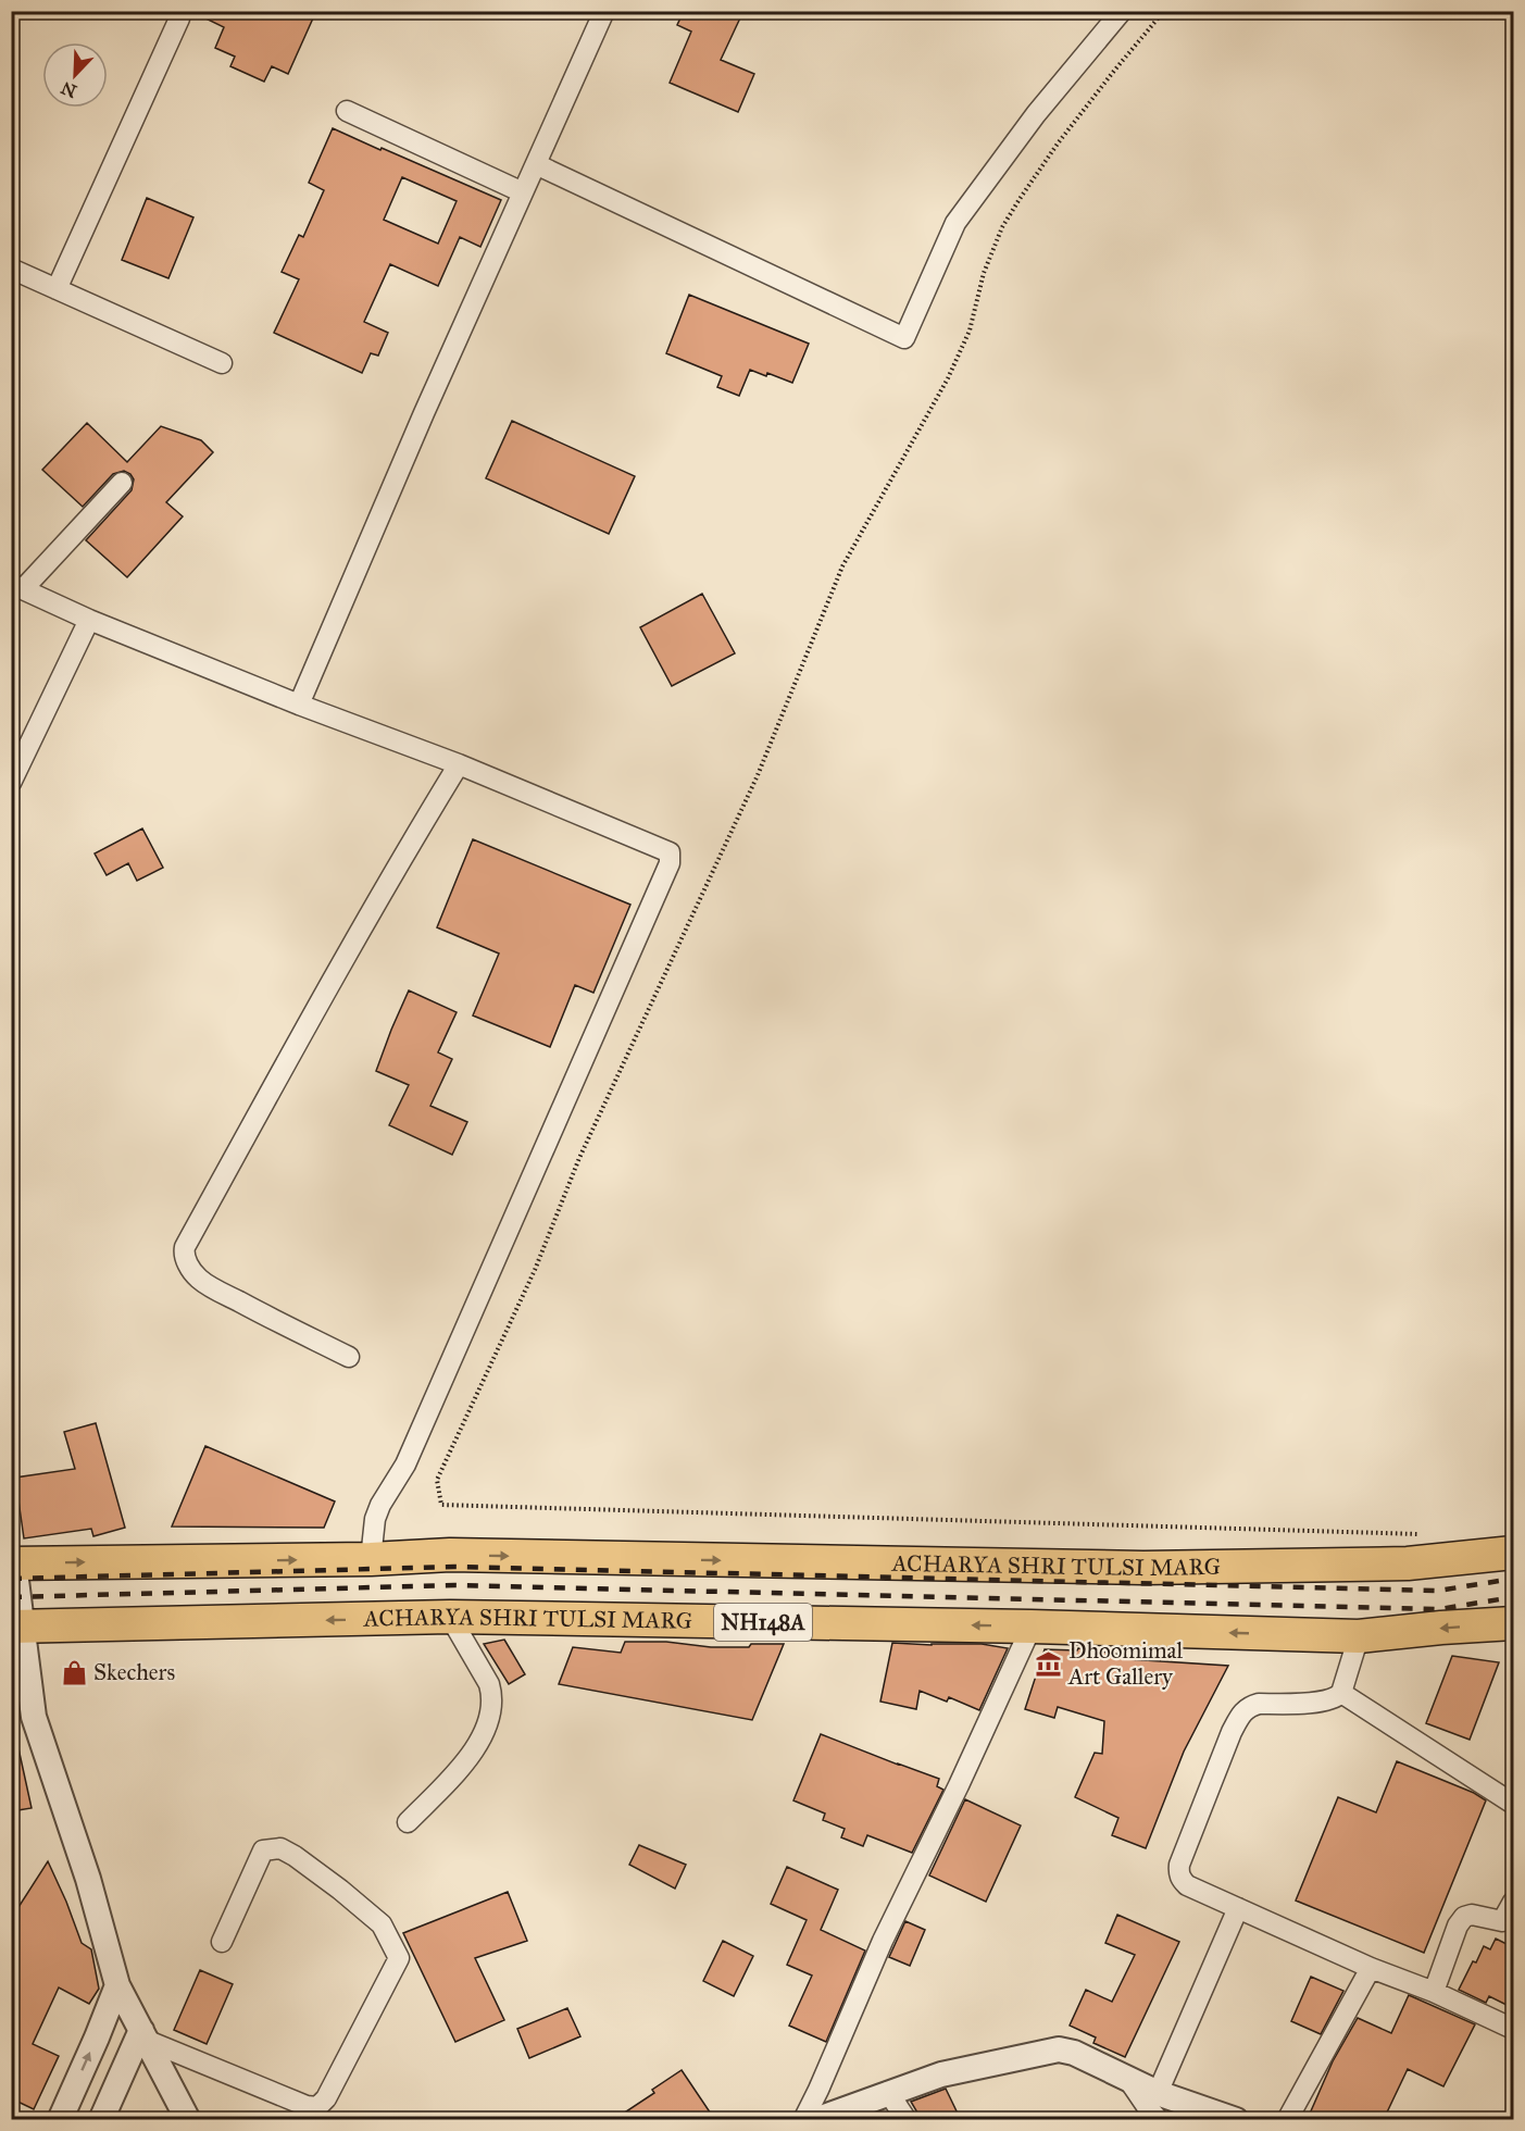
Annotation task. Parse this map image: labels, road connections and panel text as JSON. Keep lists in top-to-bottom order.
{
  "streets": {
    "highway": ["ACHARYA SHRI TULSI MARG", "NH148A"]
  },
  "places": {
    "museum": ["Dhoomimal Art Gallery"],
    "shop": ["Skechers"]
  },
  "north": "bottom left"
}
